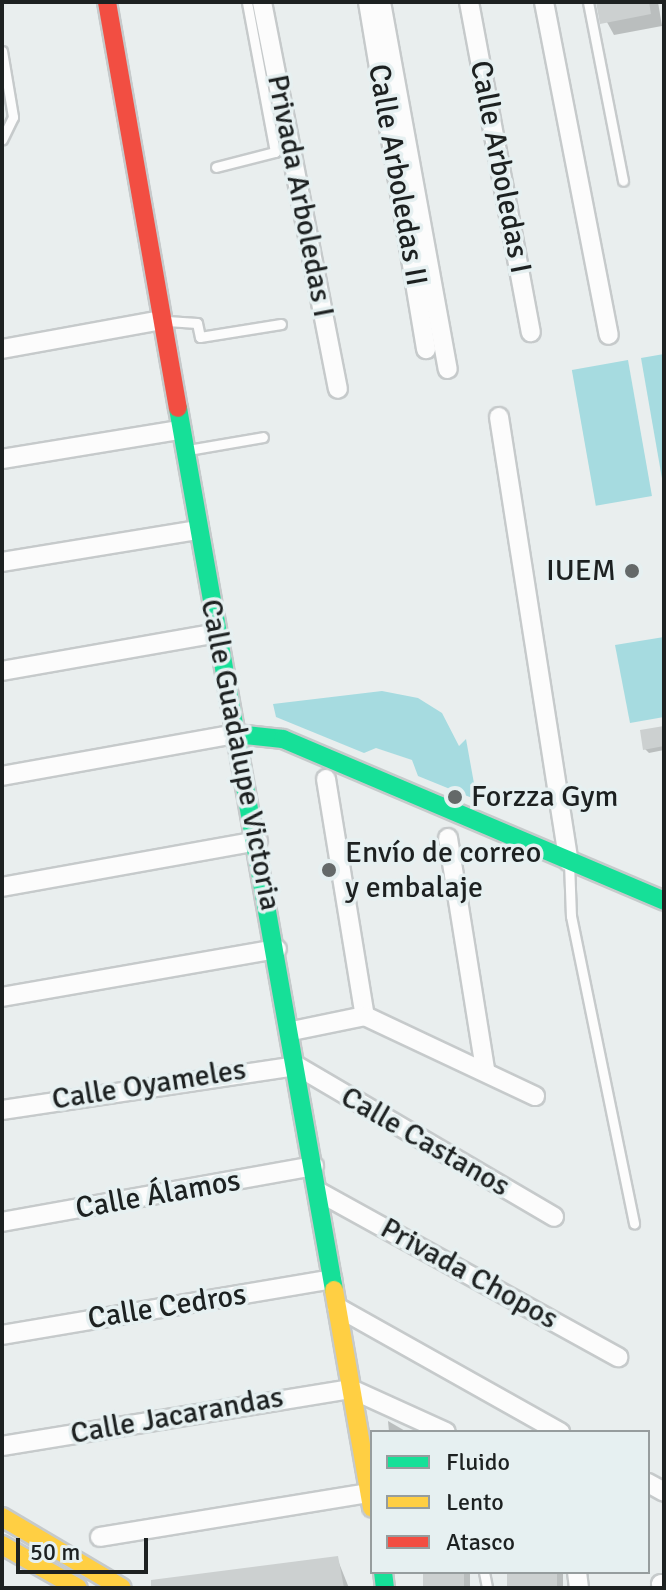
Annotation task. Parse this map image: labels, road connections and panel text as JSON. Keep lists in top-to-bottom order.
{
  "streets": {
    "street": [
      "Calle Arboledas I",
      "Calle Arboledas II",
      "Privada Arboledas I",
      "Calle Guadalupe Victoria",
      "Calle Oyameles",
      "Calle Castanos",
      "Calle Álamos",
      "Privada Chopos",
      "Calle Cedros",
      "Calle Jacarandas"
    ]
  },
  "crossings": [
    ["Calle Guadalupe Victoria", "Calle Oyameles"],
    ["Calle Guadalupe Victoria", "Calle Castanos"],
    ["Calle Guadalupe Victoria", "Calle Álamos"],
    ["Calle Guadalupe Victoria", "Privada Chopos"],
    ["Calle Guadalupe Victoria", "Calle Cedros"],
    ["Calle Guadalupe Victoria", "Calle Jacarandas"],
    ["Calle Oyameles", "Calle Castanos"]
  ],
  "places": ["IUEM", "Forzza Gym", "Envío de correo y embalaje"],
  "legend": ["Fluido", "Lento", "Atasco"],
  "scale_bar": "50 m"
}
